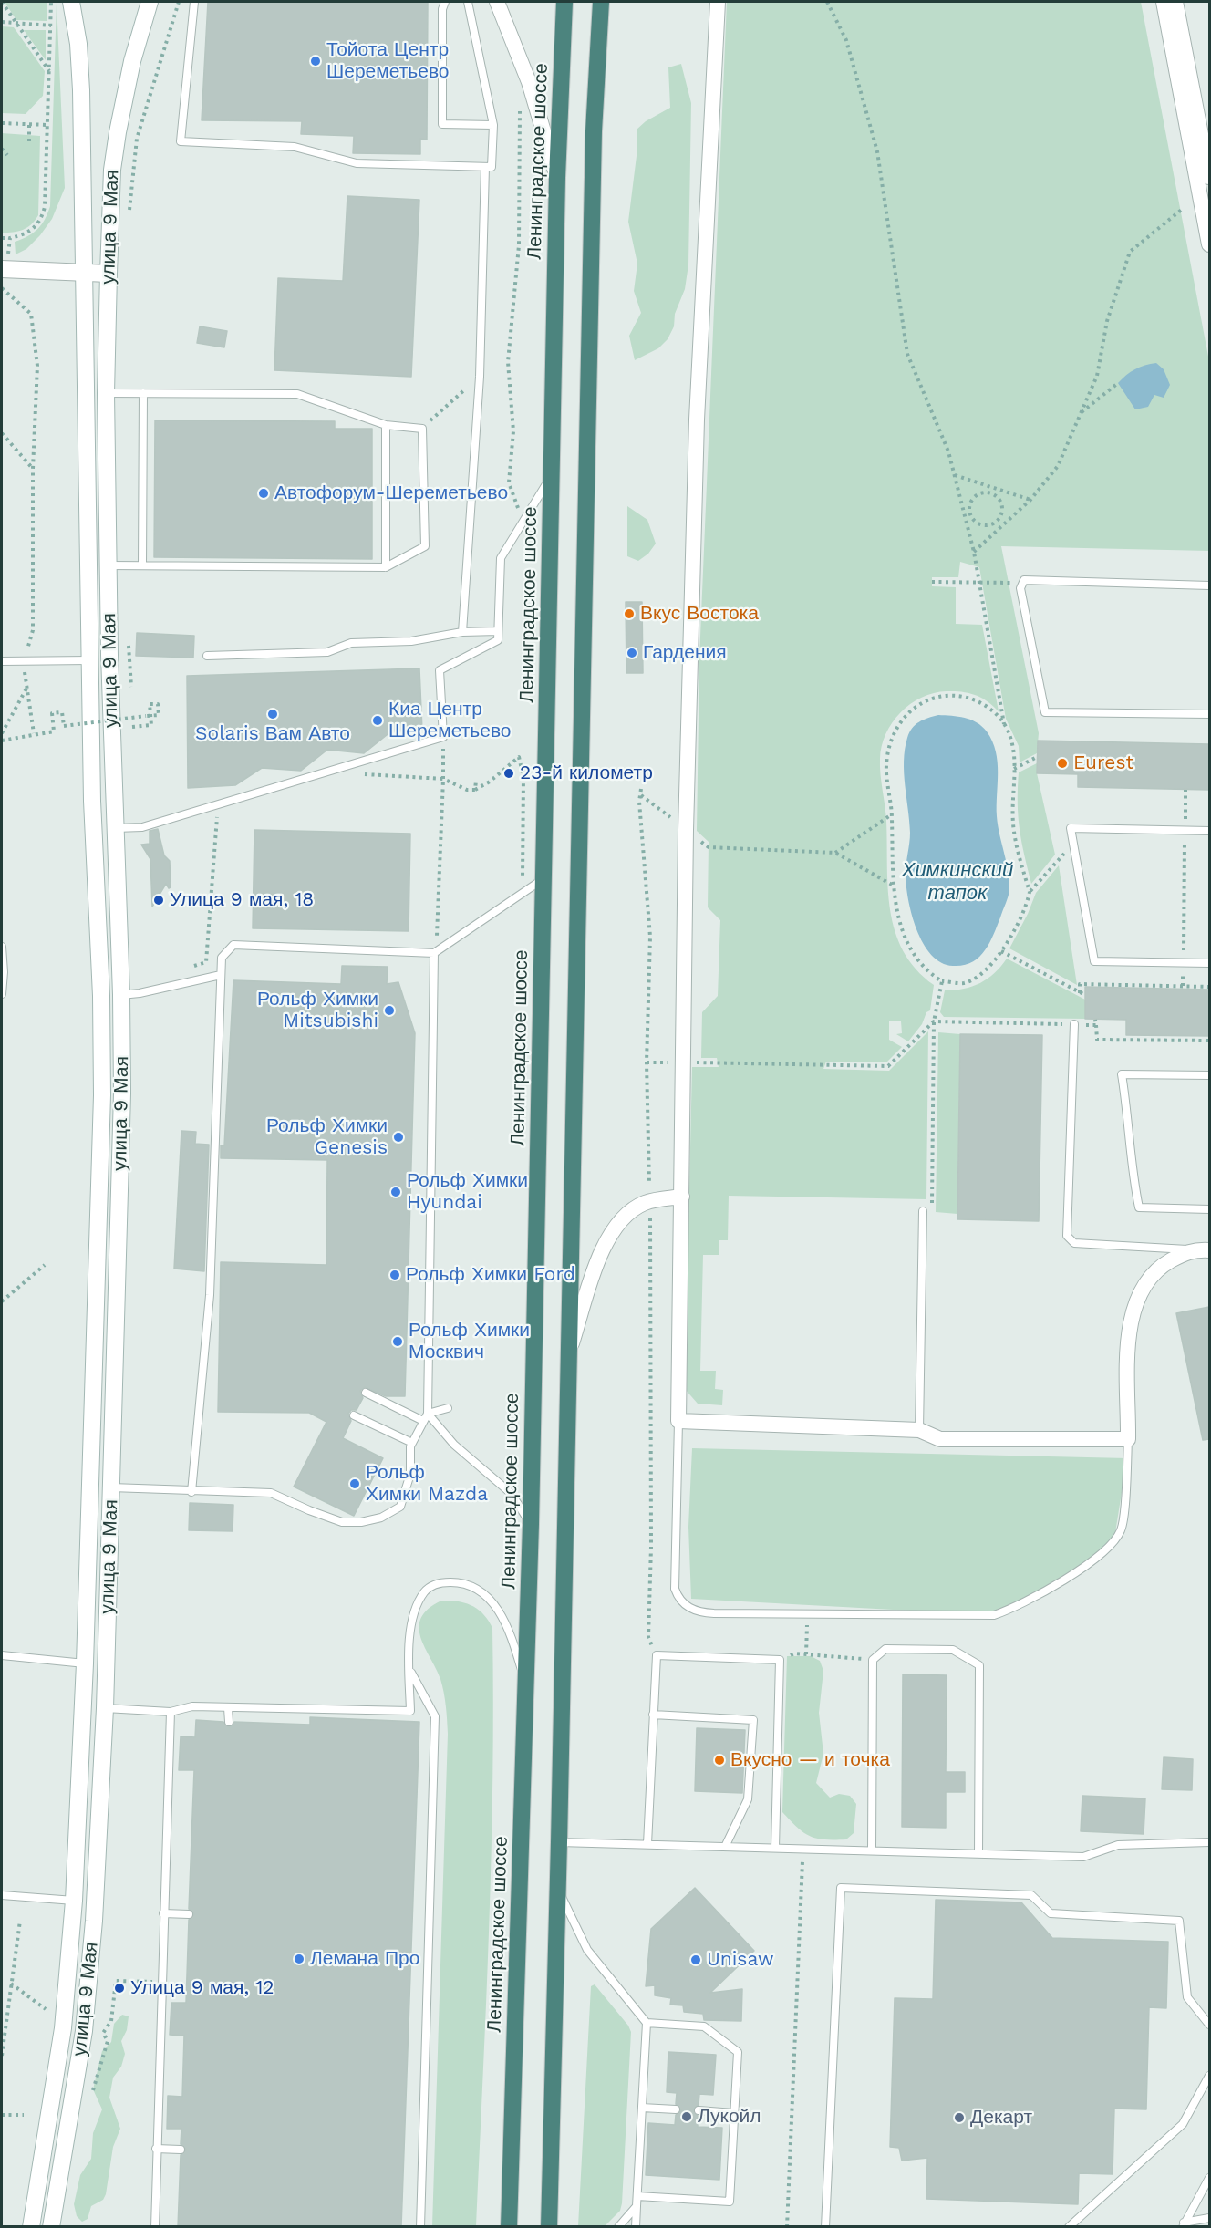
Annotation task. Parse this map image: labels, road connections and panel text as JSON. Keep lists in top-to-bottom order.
{
  "streets": {
    "highway": ["Ленинградское шоссе"],
    "main road": ["улица 9 Мая"]
  },
  "water": ["Химкинский тапок"],
  "places": [
    "Тойота Центр Шереметьево",
    "Автофорум-Шереметьево",
    "Вкус Востока",
    "Гардения",
    "Solaris Вам Авто",
    "Киа Центр Шереметьево",
    "Eurest",
    "23-й километр",
    "Улица 9 мая, 18",
    "Рольф Химки Mitsubishi",
    "Рольф Химки Genesis",
    "Рольф Химки Hyundai",
    "Рольф Химки Ford",
    "Рольф Химки Москвич",
    "Рольф Химки Mazda",
    "Вкусно — и точка",
    "Лемана Про",
    "Unisaw",
    "Улица 9 мая, 12",
    "Лукойл",
    "Декарт"
  ]
}
